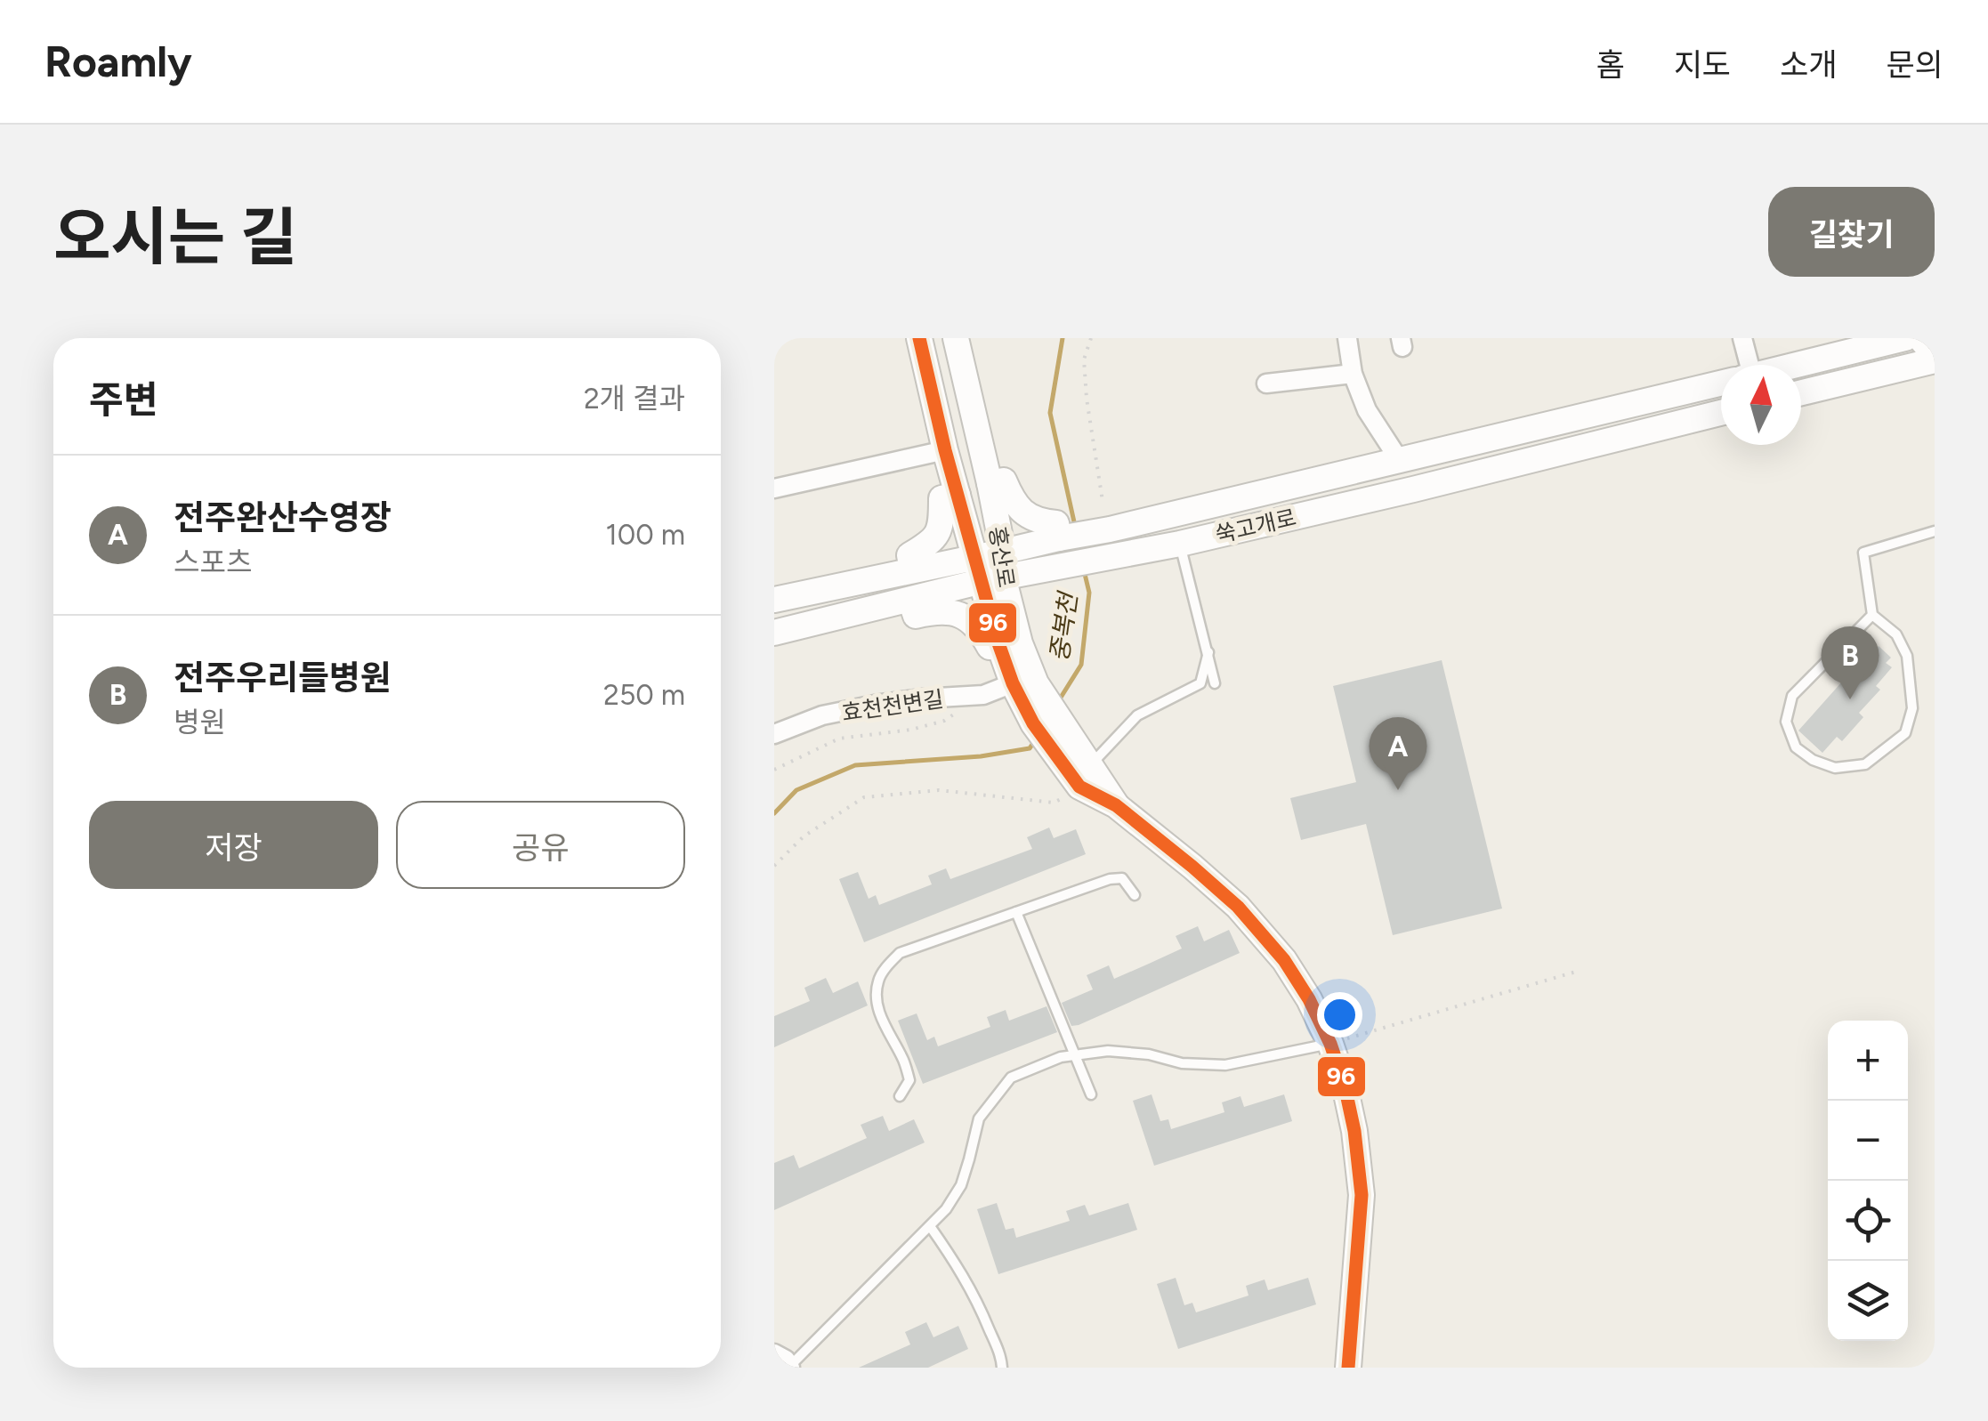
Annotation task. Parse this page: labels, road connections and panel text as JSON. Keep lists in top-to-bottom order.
{
  "streets": {
    "street": ["쑥고개로", "홍산로", "효천천변길"]
  },
  "crossings": [
    ["쑥고개로", "홍산로"],
    ["홍산로", "효천천변길"]
  ],
  "water": ["중복천"],
  "lines": ["transit line 96"],
  "north": "top",
  "page": {
    "header": "Roamly",
    "nav": [
      "홈",
      "지도",
      "소개",
      "문의"
    ],
    "title": "오시는 길",
    "buttons": [
      "길찾기",
      ["저장", "공유"]
    ],
    "heading": ["주변", "2개 결과"],
    "list": [
      {
        "mark": "A",
        "name": "전주완산수영장",
        "note": "스포츠",
        "value": "100 m"
      },
      {
        "mark": "B",
        "name": "전주우리들병원",
        "note": "병원",
        "value": "250 m"
      }
    ],
    "pins": ["B", "A"],
    "map_buttons": ["+", "−"]
  }
}
